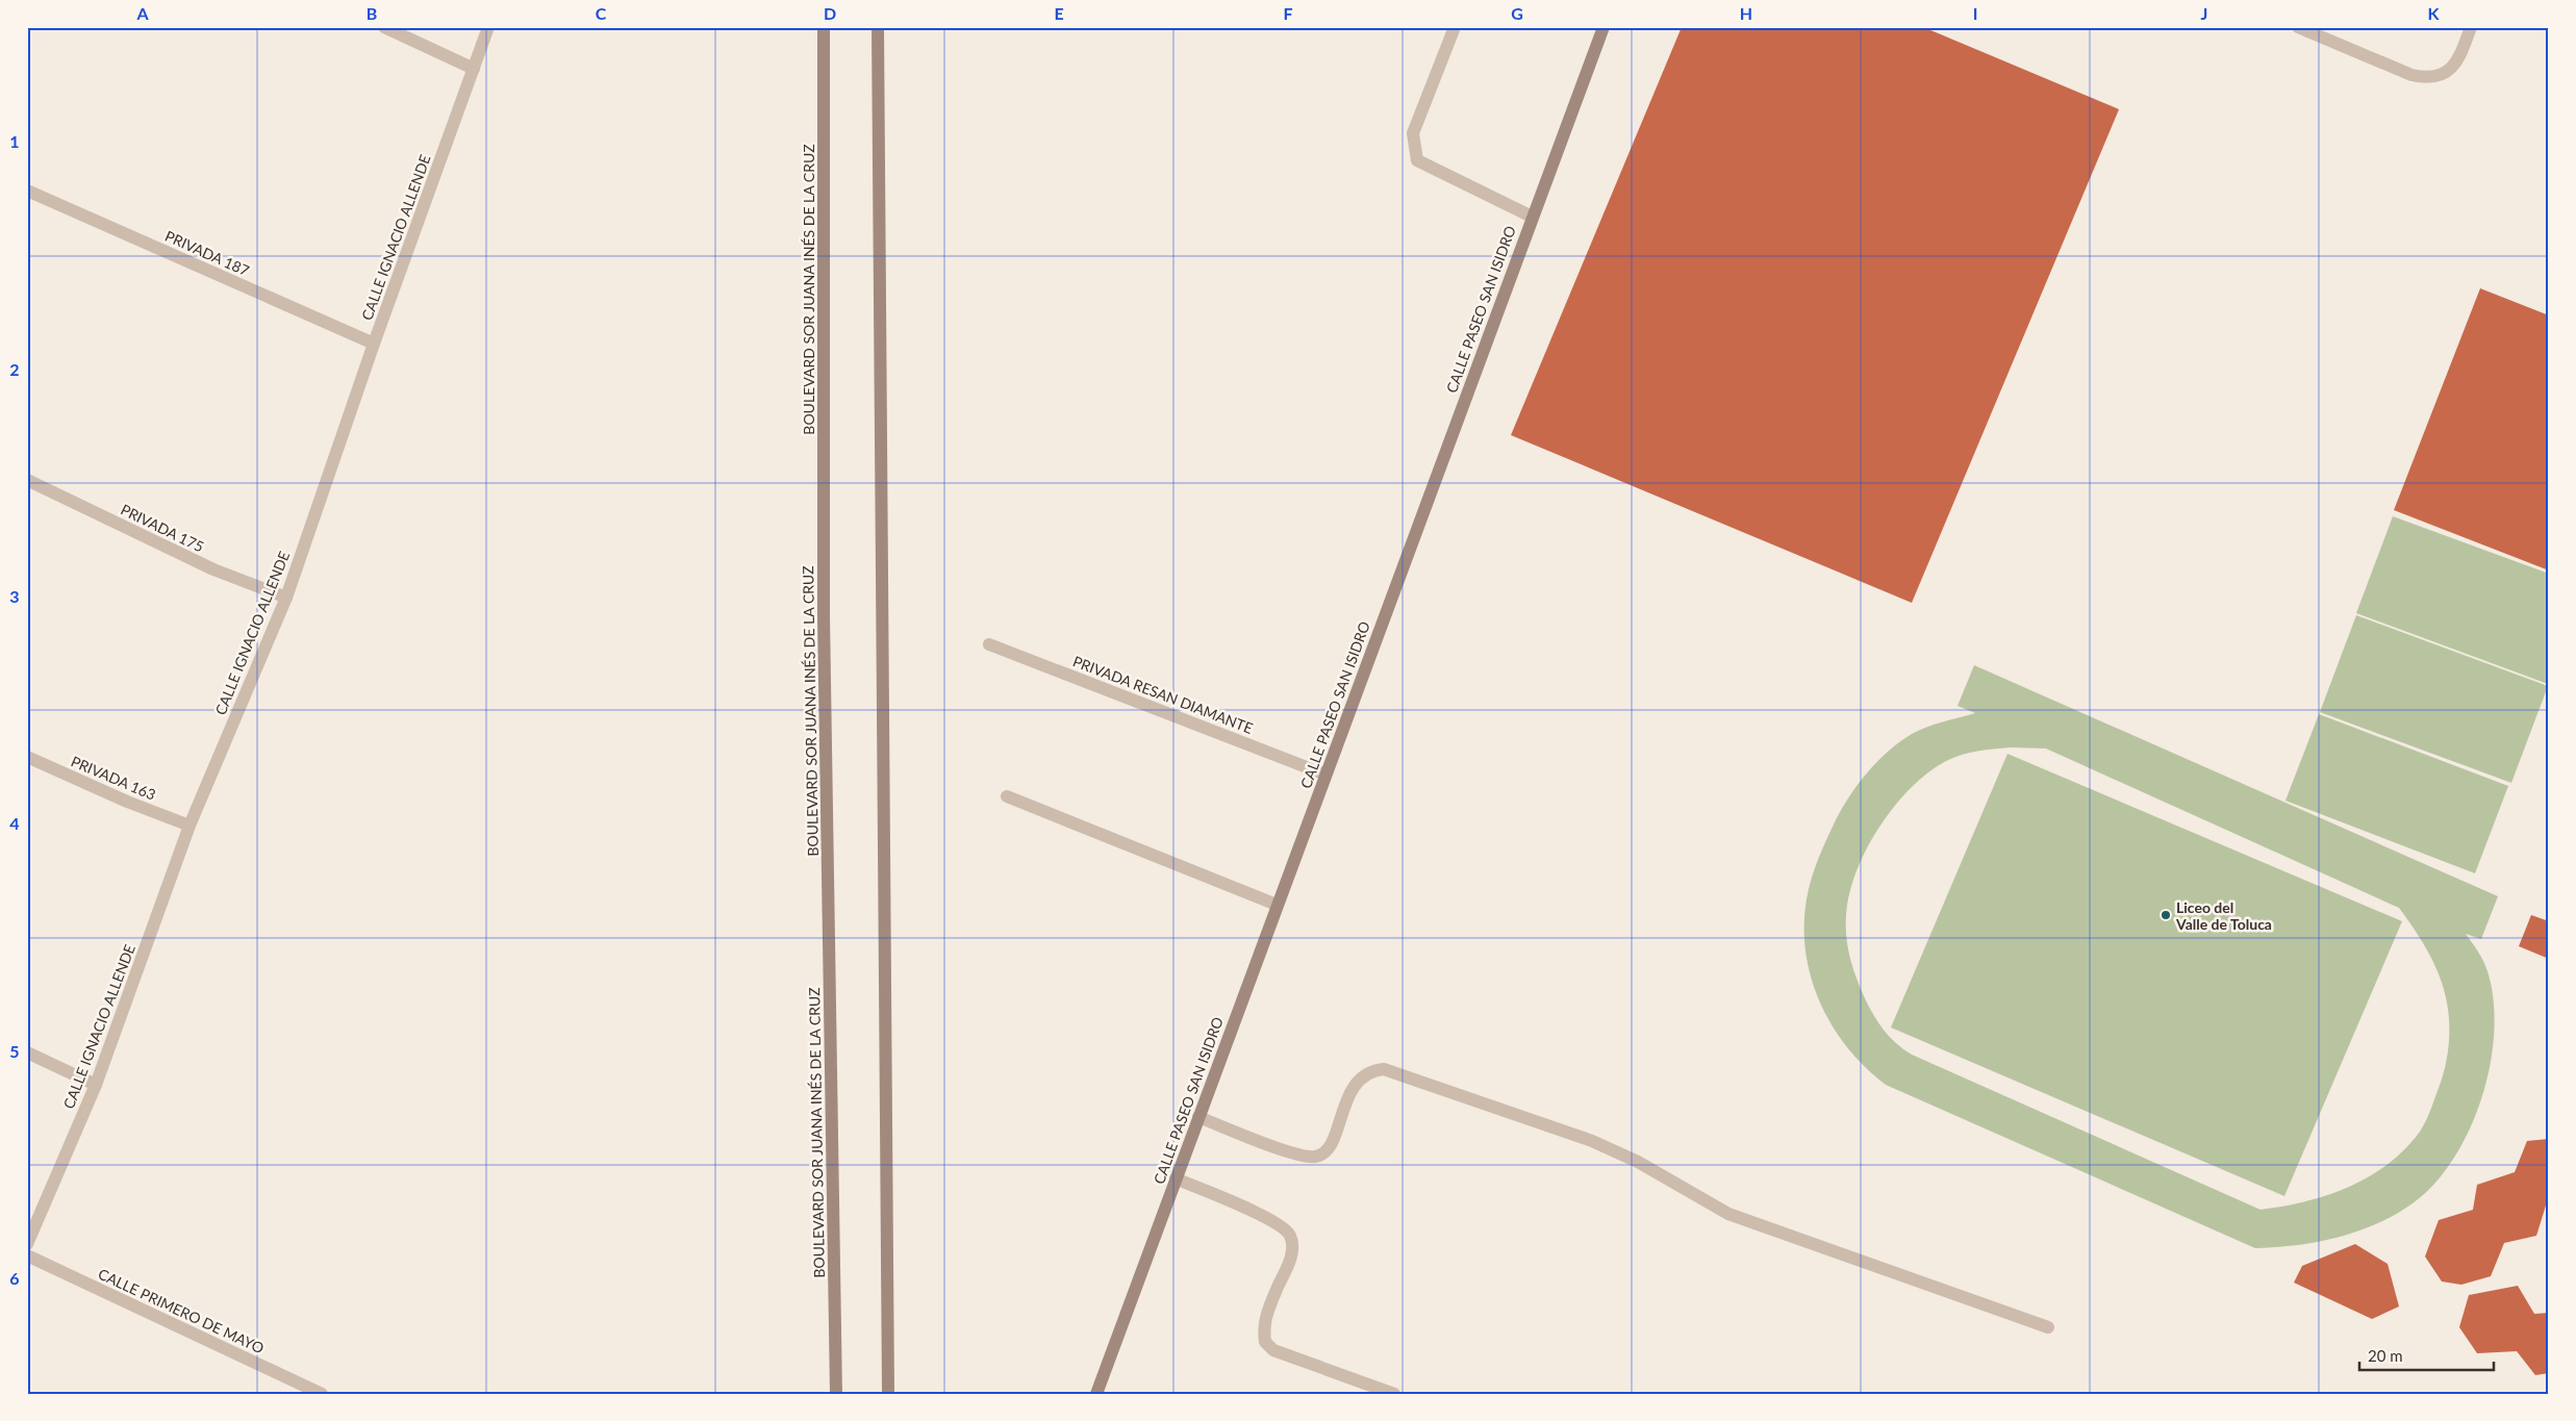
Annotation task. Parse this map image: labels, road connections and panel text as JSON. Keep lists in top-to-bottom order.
{
  "streets": {
    "main road": ["BOULEVARD SOR JUANA INÉS DE LA CRUZ", "CALLE PASEO SAN ISIDRO"],
    "street": [
      "CALLE IGNACIO ALLENDE",
      "PRIVADA 187",
      "PRIVADA 175",
      "PRIVADA RESAN DIAMANTE",
      "PRIVADA 163",
      "CALLE PRIMERO DE MAYO"
    ]
  },
  "crossings": [
    ["CALLE IGNACIO ALLENDE", "PRIVADA 187"],
    ["CALLE IGNACIO ALLENDE", "PRIVADA 175"],
    ["CALLE IGNACIO ALLENDE", "PRIVADA 163"],
    ["CALLE PASEO SAN ISIDRO", "PRIVADA RESAN DIAMANTE"]
  ],
  "places": ["Liceo del Valle de Toluca"],
  "scale_bar": "20 m",
  "grid": {
    "columns": [
      "A",
      "B",
      "C",
      "D",
      "E",
      "F",
      "G",
      "H",
      "I",
      "J",
      "K"
    ],
    "rows": [
      "1",
      "2",
      "3",
      "4",
      "5",
      "6"
    ]
  }
}
